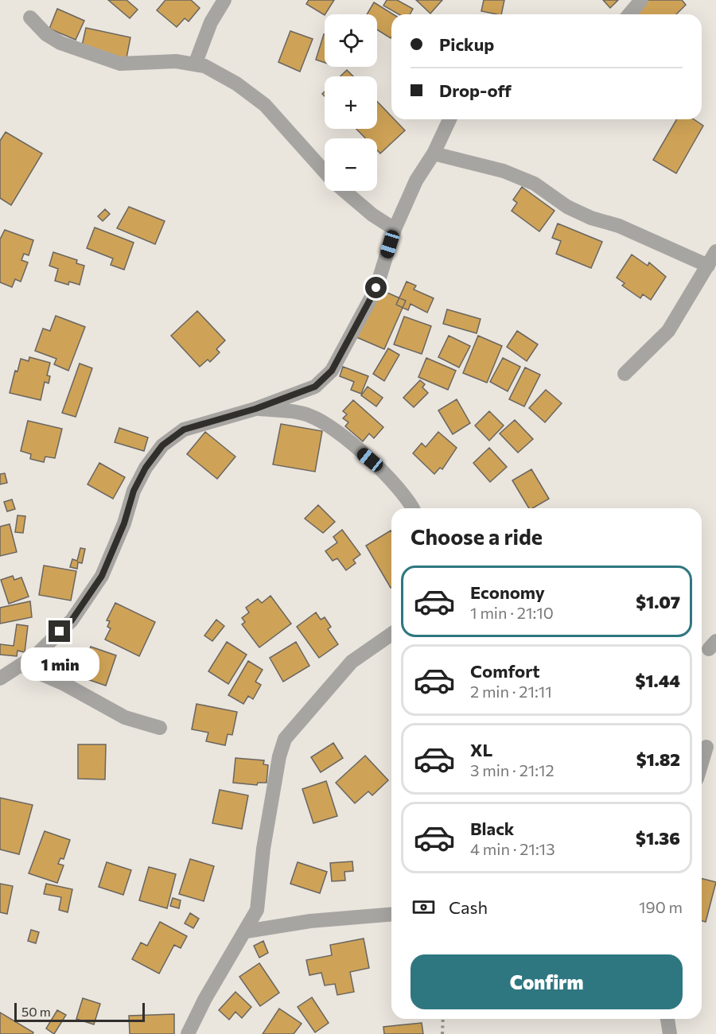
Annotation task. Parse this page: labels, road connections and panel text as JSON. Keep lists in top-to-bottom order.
{
  "scale_bar": "50 m",
  "page": {
    "map_buttons": ["+", "−"],
    "banner": ["Pickup", "Drop-off"],
    "heading": "Choose a ride",
    "list": [
      {
        "name": "Economy",
        "note": "1 min · 21:10",
        "value": "$1.07"
      },
      {
        "name": "Comfort",
        "note": "2 min · 21:11",
        "value": "$1.44"
      },
      {
        "name": "XL",
        "note": "3 min · 21:12",
        "value": "$1.82"
      },
      {
        "name": "Black",
        "note": "4 min · 21:13",
        "value": "$1.36"
      }
    ],
    "bubble": "1 min",
    "pay": ["Cash", "190 m"],
    "buttons": "Confirm",
    "scale": "50 m"
  }
}
